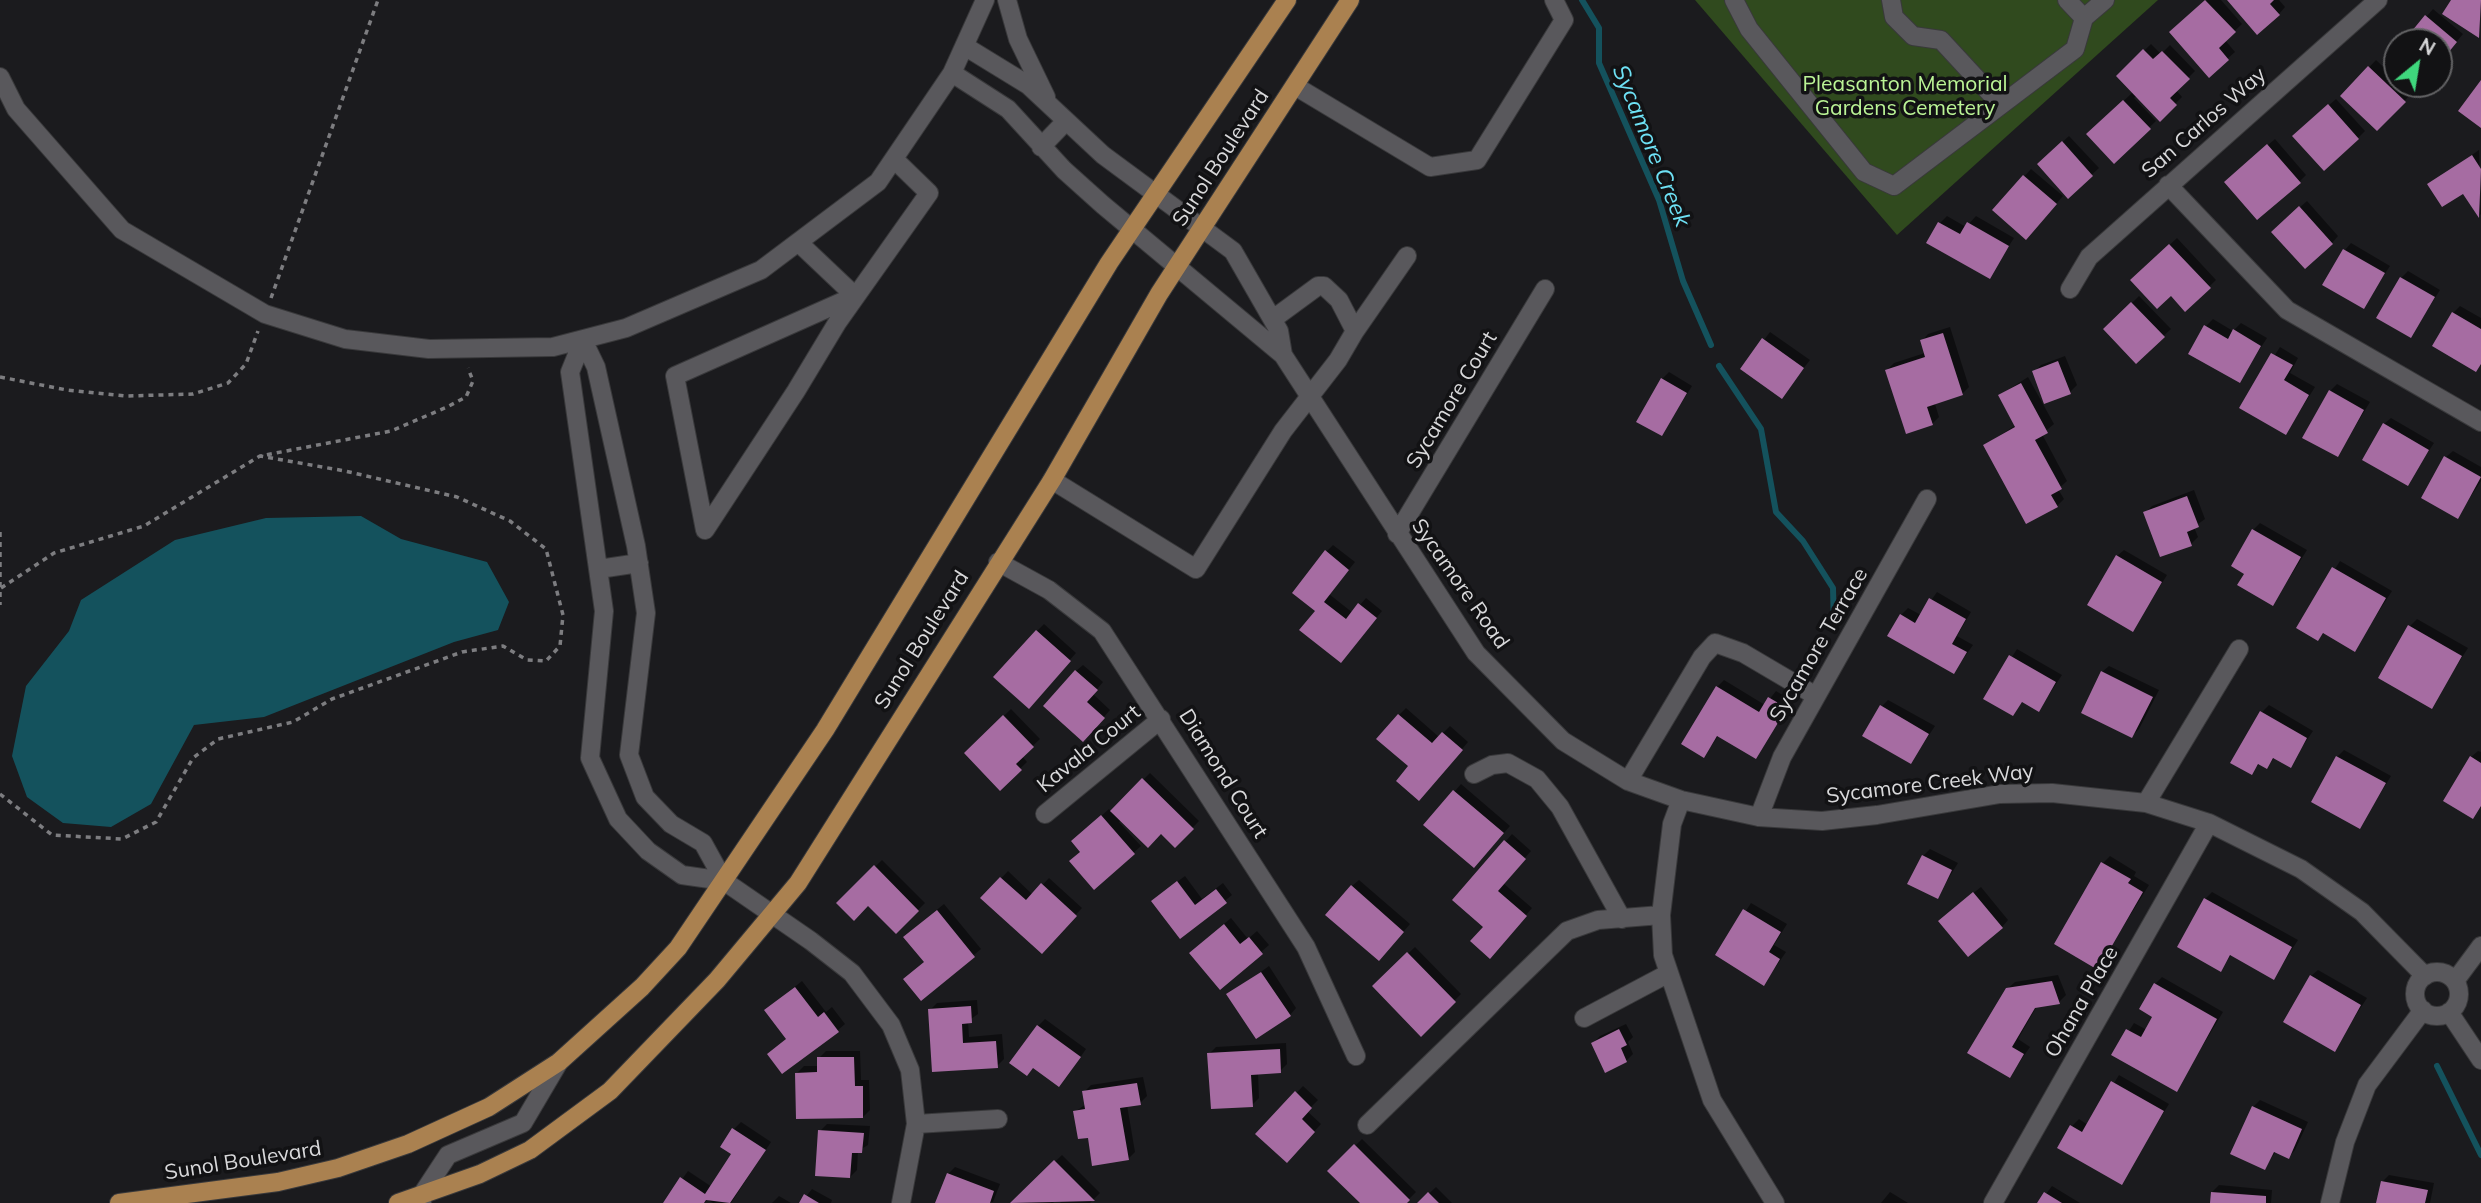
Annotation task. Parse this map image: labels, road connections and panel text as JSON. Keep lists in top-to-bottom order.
{
  "streets": {
    "main road": ["Sunol Boulevard"],
    "street": [
      "San Carlos Way",
      "Sycamore Court",
      "Sycamore Road",
      "Sycamore Terrace",
      "Kavala Court",
      "Diamond Court",
      "Sycamore Creek Way",
      "Ohana Place"
    ]
  },
  "crossings": [
    ["Sunol Boulevard", "Sycamore Road"],
    ["Sunol Boulevard", "Diamond Court"],
    ["Sycamore Court", "Sycamore Road"],
    ["Sycamore Road", "Sycamore Creek Way"],
    ["Sycamore Terrace", "Sycamore Creek Way"],
    ["Kavala Court", "Diamond Court"],
    ["Sycamore Creek Way", "Ohana Place"]
  ],
  "water": ["Sycamore Creek"],
  "parks": ["Pleasanton Memorial Gardens Cemetery"],
  "north": "top right"
}
